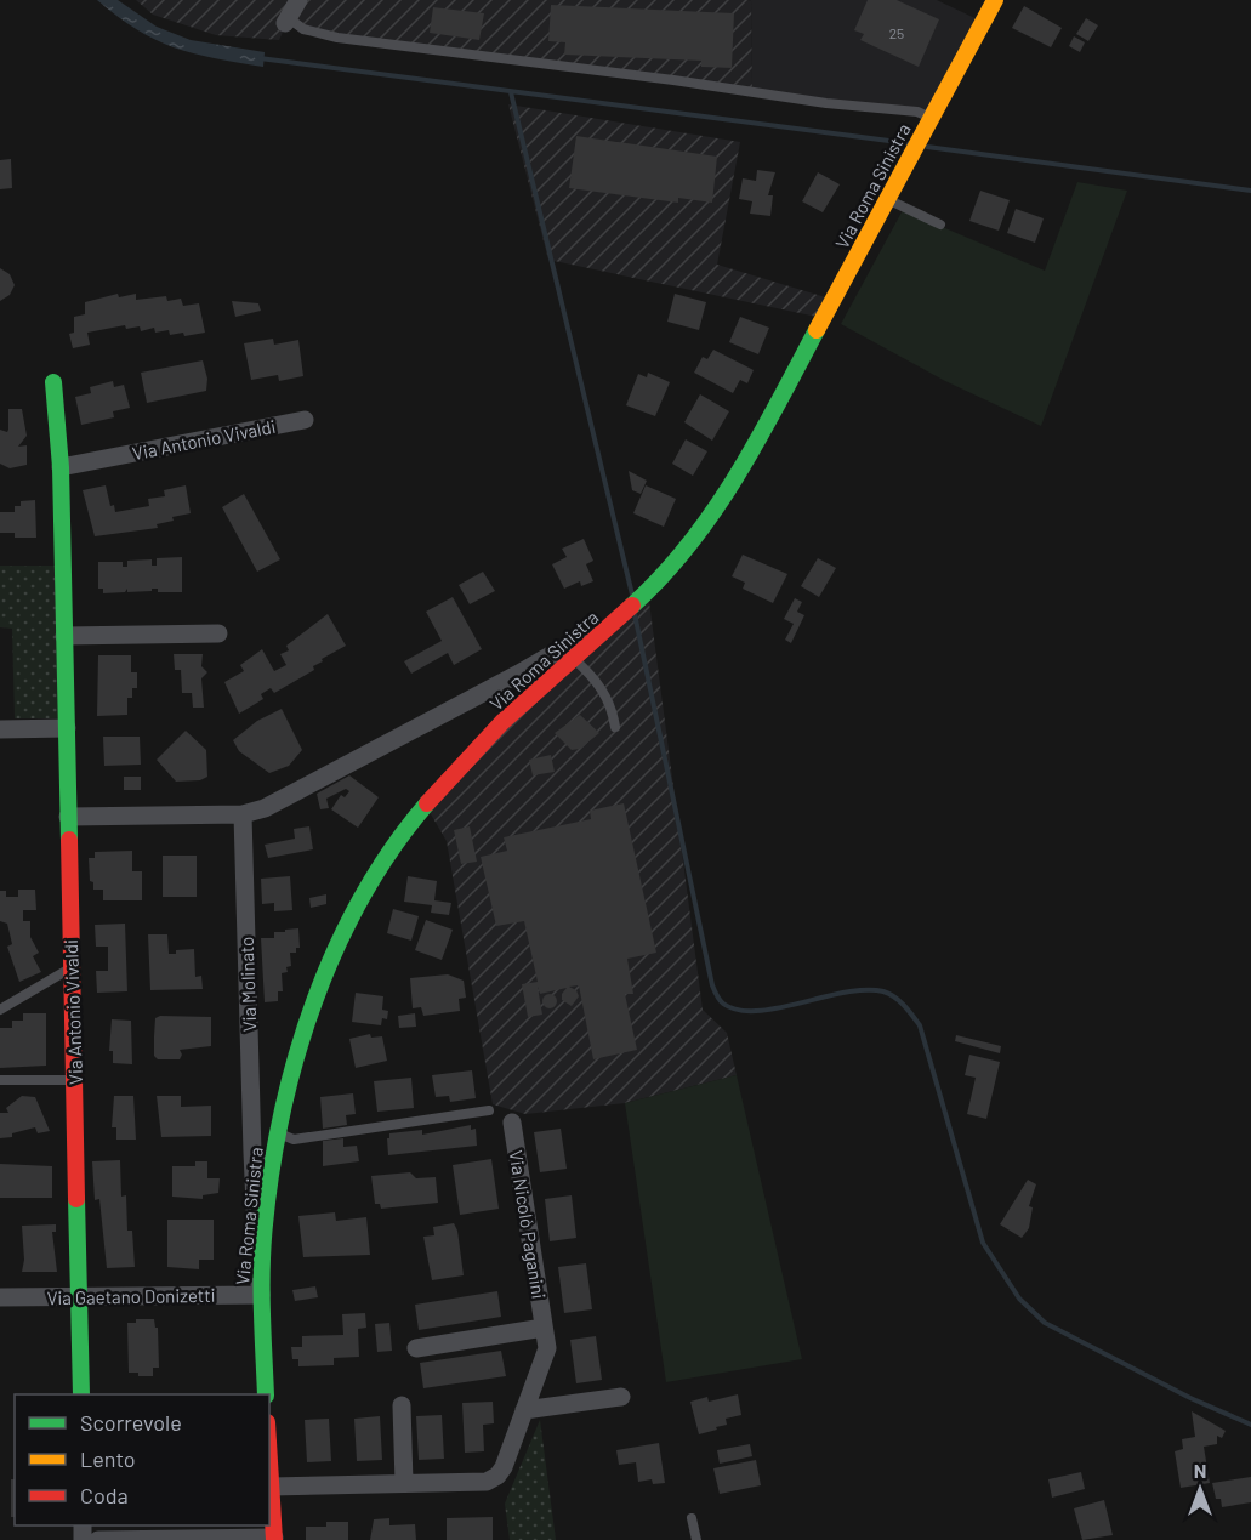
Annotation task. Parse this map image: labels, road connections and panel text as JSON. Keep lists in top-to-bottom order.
{
  "streets": {
    "street": [
      "Via Roma Sinistra",
      "Via Antonio Vivaldi",
      "Via Molinato",
      "Via Nicolò Paganini",
      "Via Gaetano Donizetti"
    ]
  },
  "crossings": [
    ["Via Roma Sinistra", "Via Molinato"],
    ["Via Roma Sinistra", "Via Gaetano Donizetti"],
    ["Via Antonio Vivaldi", "Via Gaetano Donizetti"],
    ["Via Molinato", "Via Gaetano Donizetti"]
  ],
  "house_numbers": ["25"],
  "legend": ["Scorrevole", "Lento", "Coda"],
  "north": "top"
}
